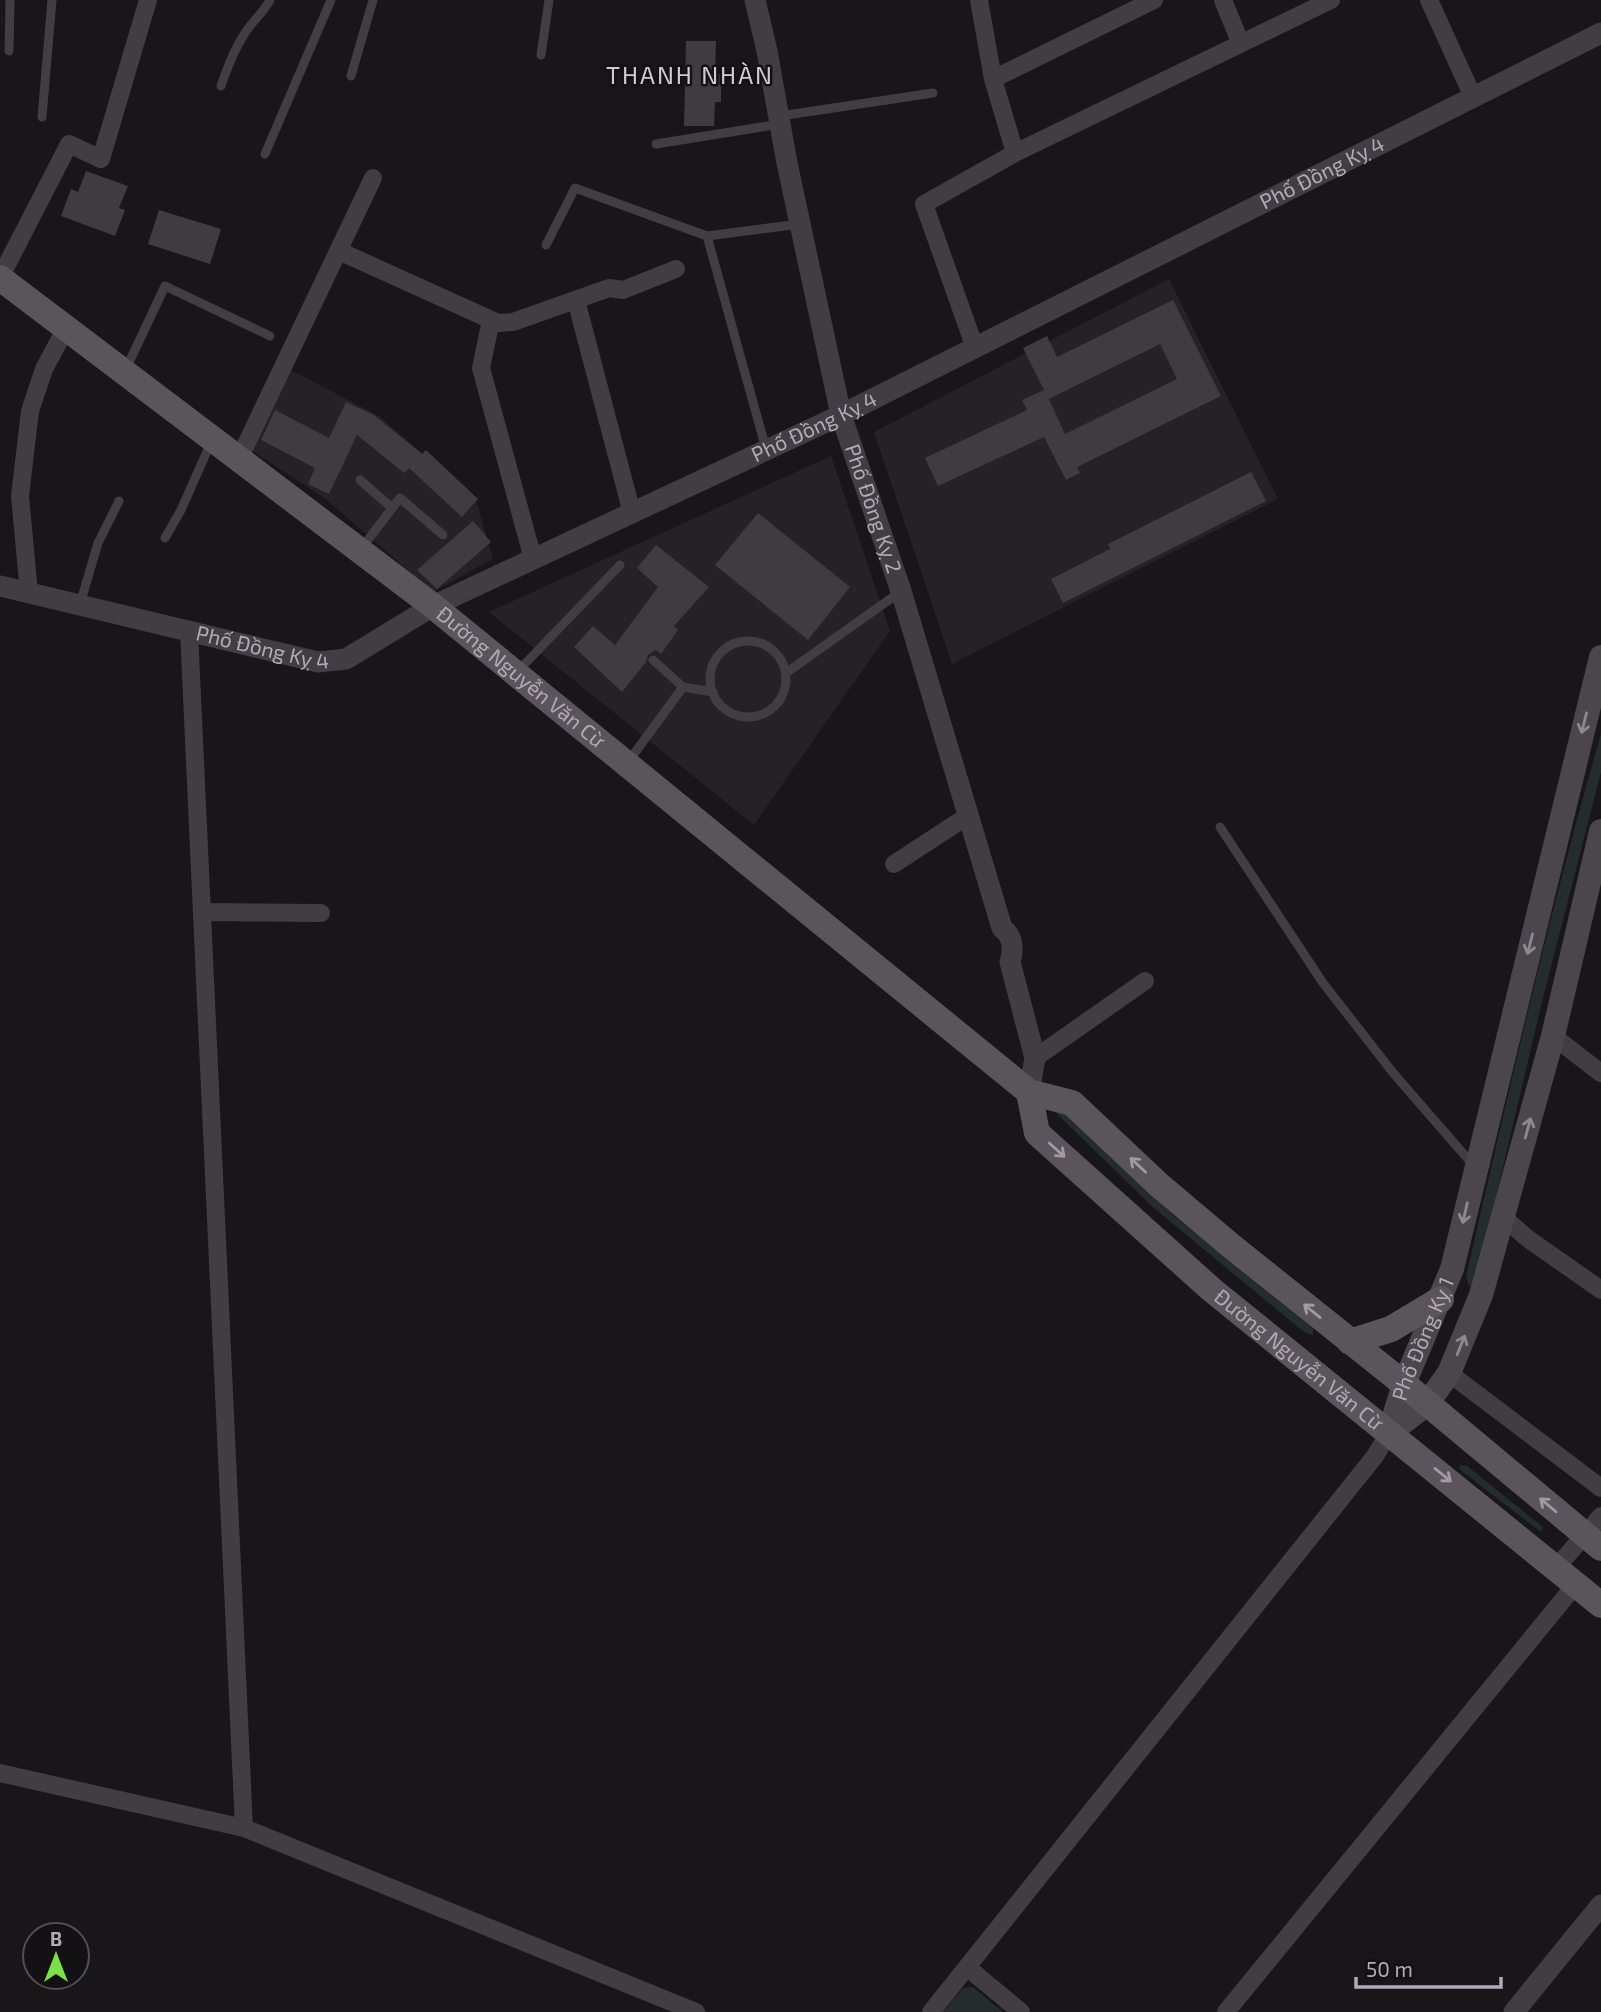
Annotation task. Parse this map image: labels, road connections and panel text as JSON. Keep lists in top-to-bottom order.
{
  "streets": {
    "main road": ["Đường Nguyễn Văn Cừ", "Phố Đồng Kỵ 1"],
    "street": ["Phố Đồng Kỵ 4", "Phố Đồng Kỵ 2"]
  },
  "crossings": [
    ["Phố Đồng Kỵ 4", "Phố Đồng Kỵ 2"],
    ["Phố Đồng Kỵ 4", "Đường Nguyễn Văn Cừ"],
    ["Phố Đồng Kỵ 2", "Đường Nguyễn Văn Cừ"],
    ["Đường Nguyễn Văn Cừ", "Phố Đồng Kỵ 1"]
  ],
  "districts": ["THANH NHÀN"],
  "scale_bar": "50 m",
  "north": "top"
}
